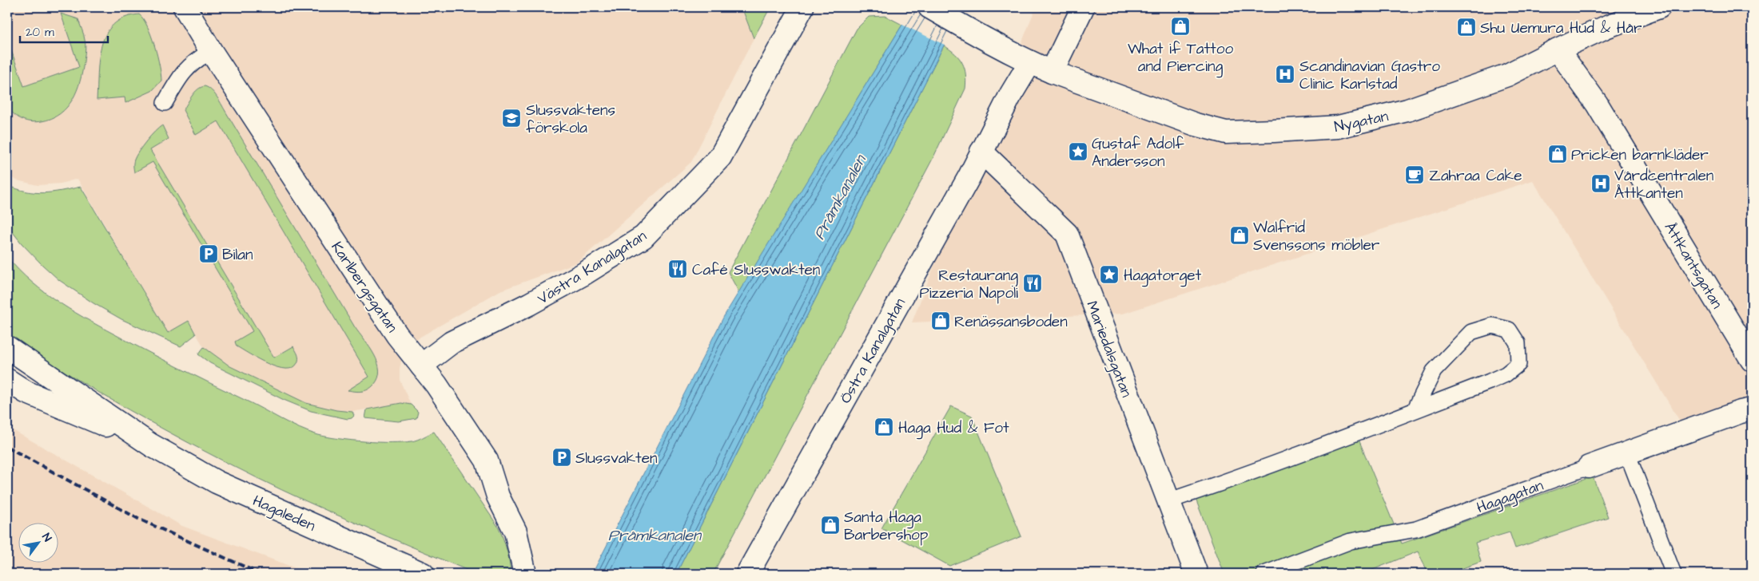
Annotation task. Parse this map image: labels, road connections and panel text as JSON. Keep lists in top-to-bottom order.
{
  "streets": {
    "street": [
      "Nygatan",
      "Åttkantsgatan",
      "Västra Kanalgatan",
      "Karlbergsgatan",
      "Mariedalsgatan",
      "Östra Kanalgatan",
      "Hagagatan",
      "Hagaleden"
    ]
  },
  "crossings": [
    ["Nygatan", "Åttkantsgatan"],
    ["Västra Kanalgatan", "Karlbergsgatan"],
    ["Mariedalsgatan", "Östra Kanalgatan"]
  ],
  "water": ["Pråmkanalen"],
  "places": {
    "shop": [
      "What if Tattoo and Piercing",
      "Shu Uemura Hud & Hår",
      "Pricken barnkläder",
      "Walfrid Svenssons möbler",
      "Renässansboden",
      "Haga Hud & Fot",
      "Santa Haga Barbershop"
    ],
    "hospital": ["Scandinavian Gastro Clinic Karlstad", "Vårdcentralen Åttkanten"],
    "school or university": ["Slussvaktens förskola"],
    "place": ["Gustaf Adolf Andersson", "Hagatorget"],
    "cafe": ["Zahraa Cake"],
    "parking": ["Bilan", "Slussvakten"],
    "restaurant": ["Café Slusswakten", "Restaurang Pizzeria Napoli"]
  },
  "scale_bar": "20 m",
  "north": "top right"
}
